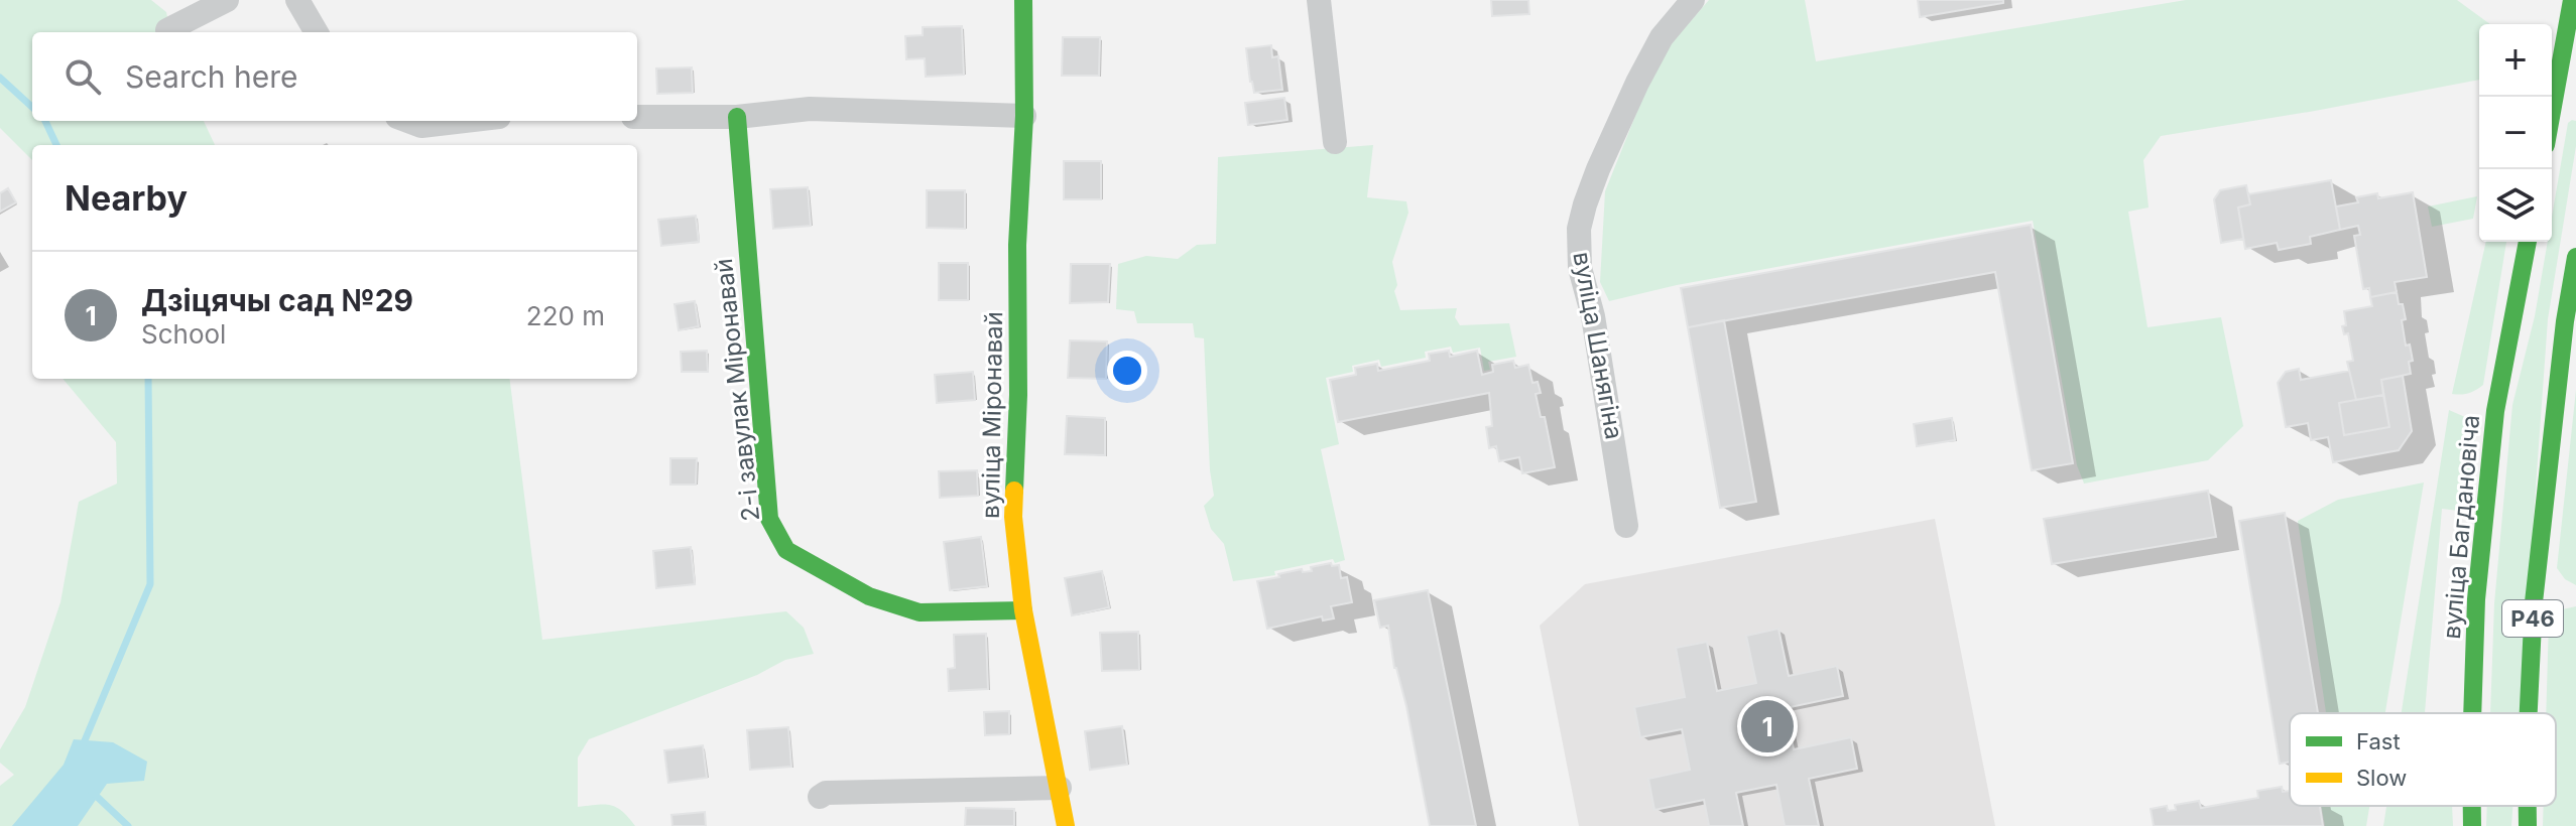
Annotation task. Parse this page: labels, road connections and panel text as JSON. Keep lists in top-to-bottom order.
{
  "streets": {
    "street": [
      "вуліца Шанягіна",
      "2-і завулак Міронавай",
      "вуліца Міронавай",
      "вуліца Багдановіча",
      "Р46"
    ]
  },
  "crossings": [
    ["2-і завулак Міронавай", "вуліца Міронавай"]
  ],
  "legend": ["Fast", "Slow"],
  "page": {
    "map_buttons": ["+", "−"],
    "search": "Search here",
    "heading": "Nearby",
    "list": [
      {
        "mark": "1",
        "name": "Дзіцячы сад №29",
        "note": "School",
        "value": "220 m"
      }
    ],
    "pins": "1"
  }
}
